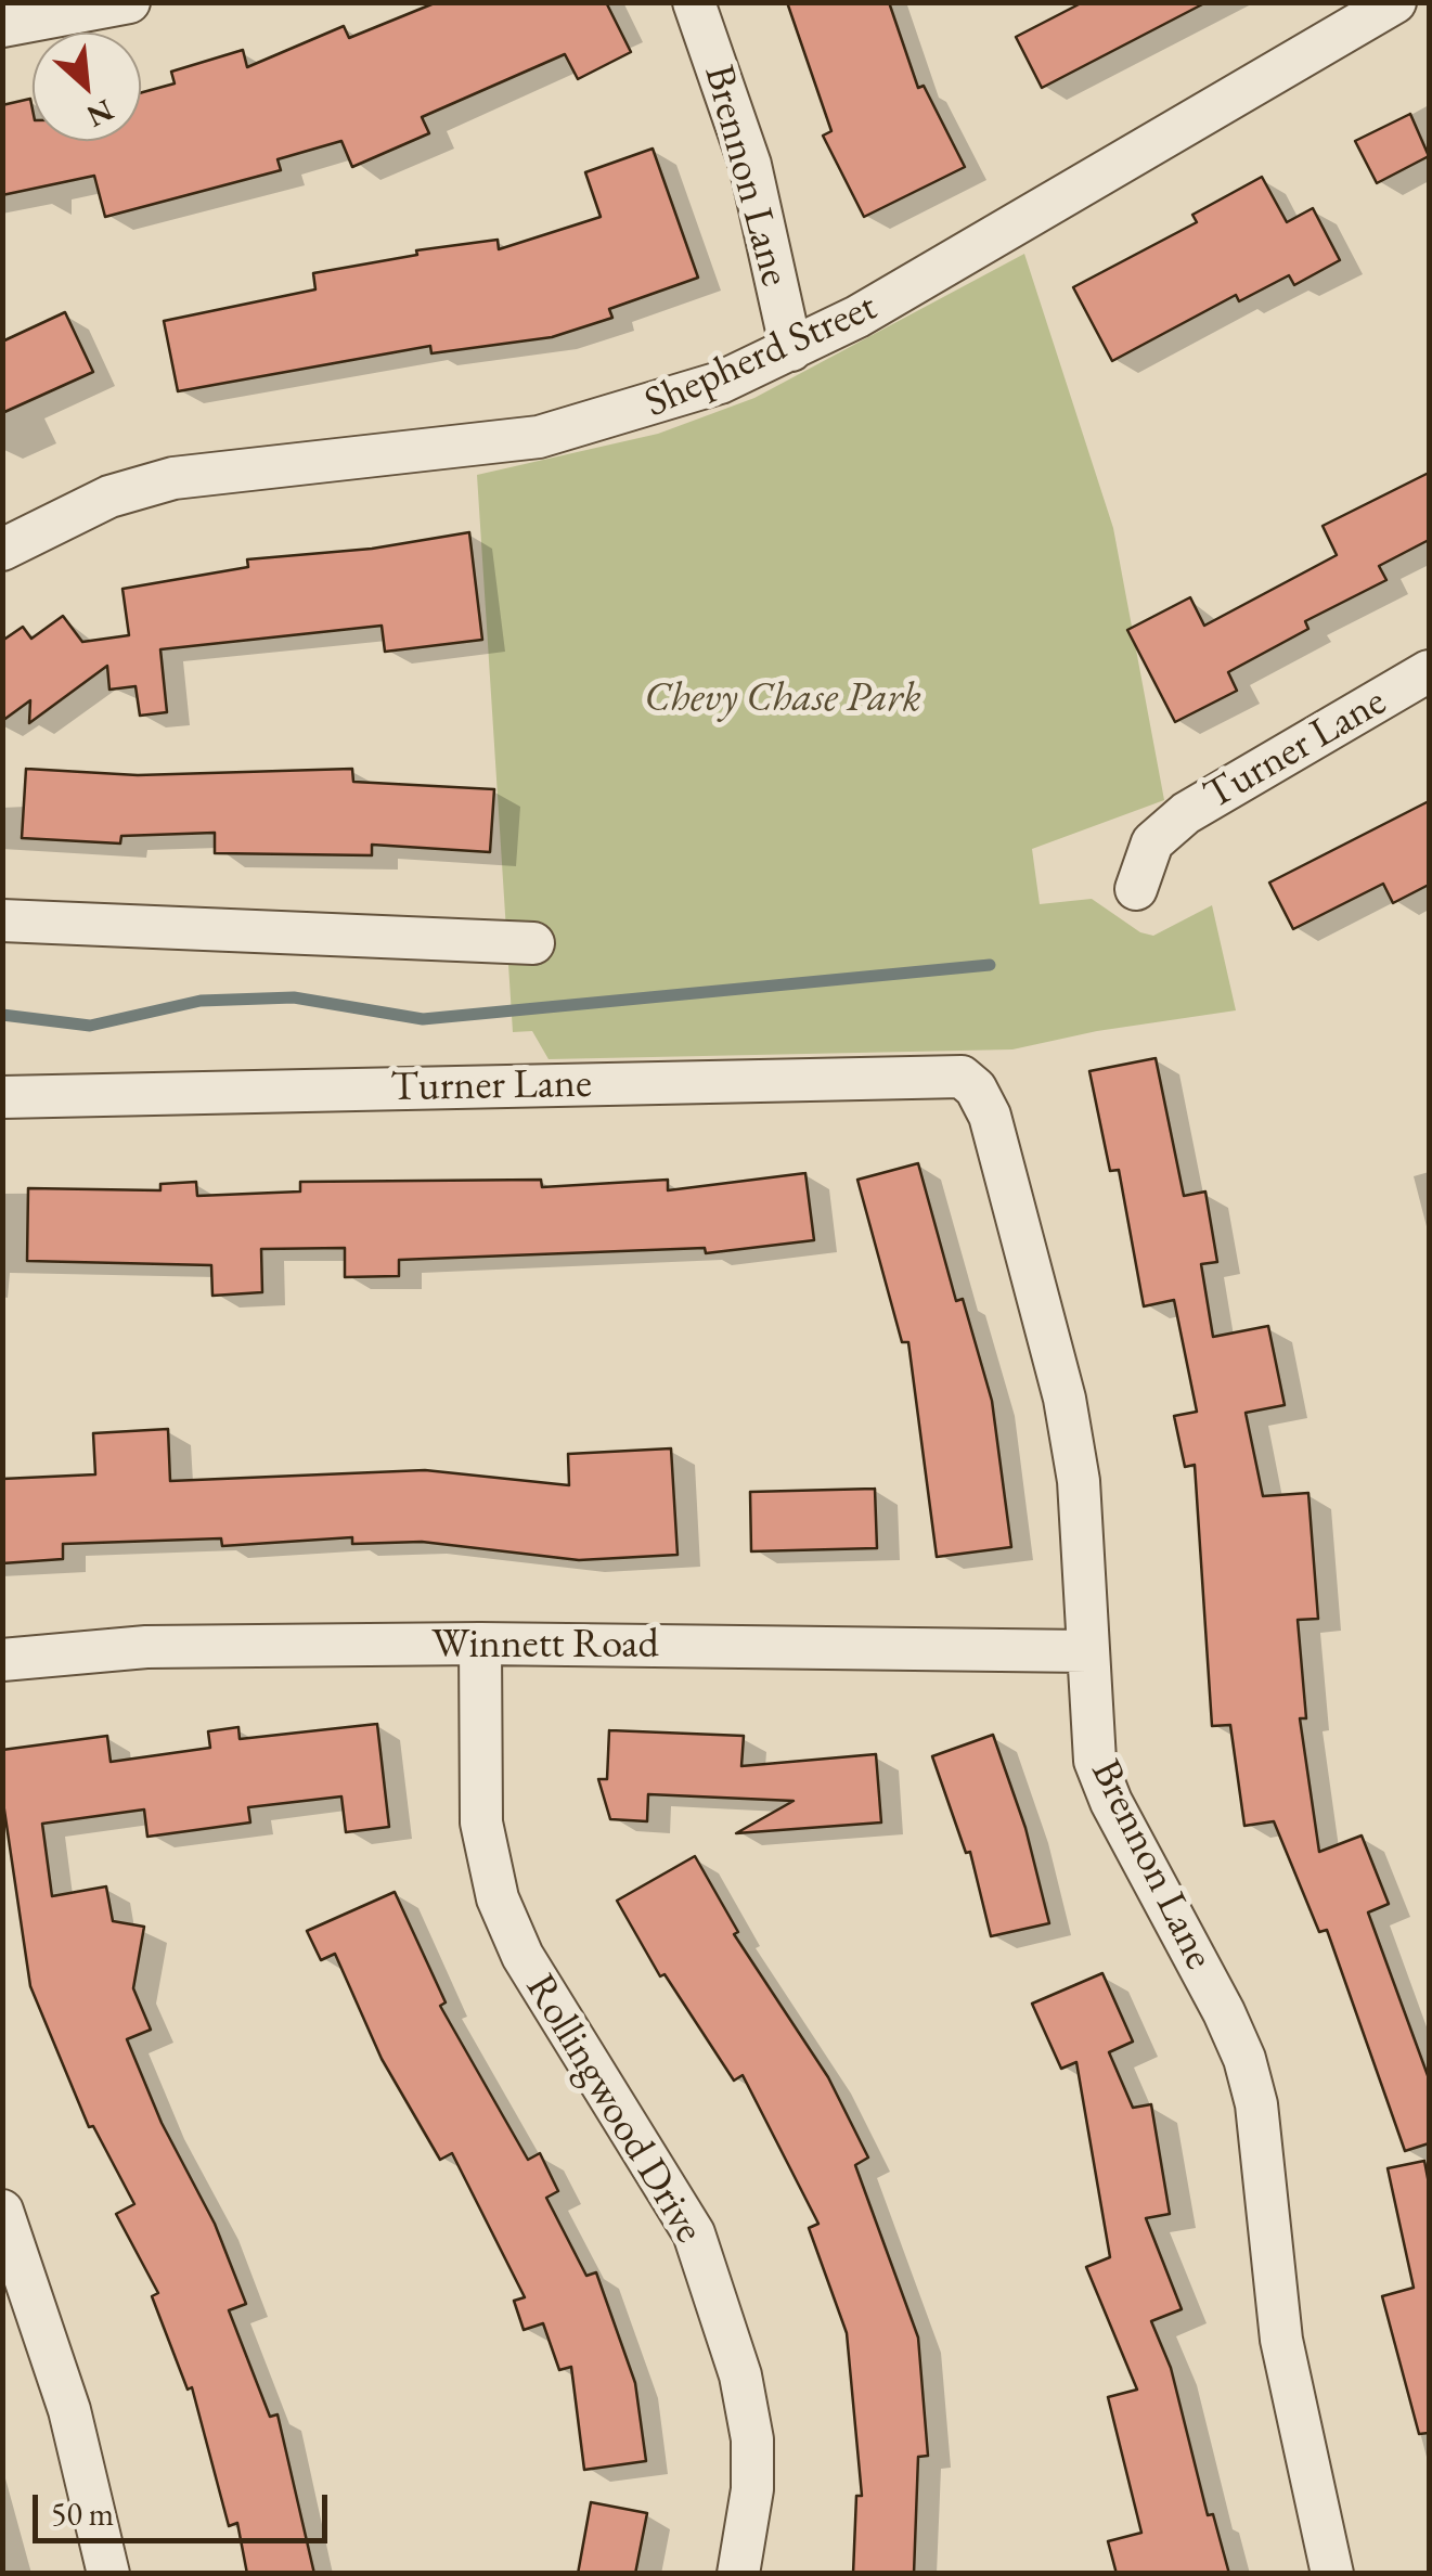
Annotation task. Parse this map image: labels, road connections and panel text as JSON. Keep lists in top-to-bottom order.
{
  "streets": {
    "street": [
      "Brennon Lane",
      "Shepherd Street",
      "Turner Lane",
      "Winnett Road",
      "Rollingwood Drive"
    ]
  },
  "crossings": [
    ["Brennon Lane", "Shepherd Street"],
    ["Brennon Lane", "Turner Lane"],
    ["Brennon Lane", "Winnett Road"],
    ["Winnett Road", "Rollingwood Drive"]
  ],
  "parks": ["Chevy Chase Park"],
  "scale_bar": "50 m",
  "north": "bottom right"
}
